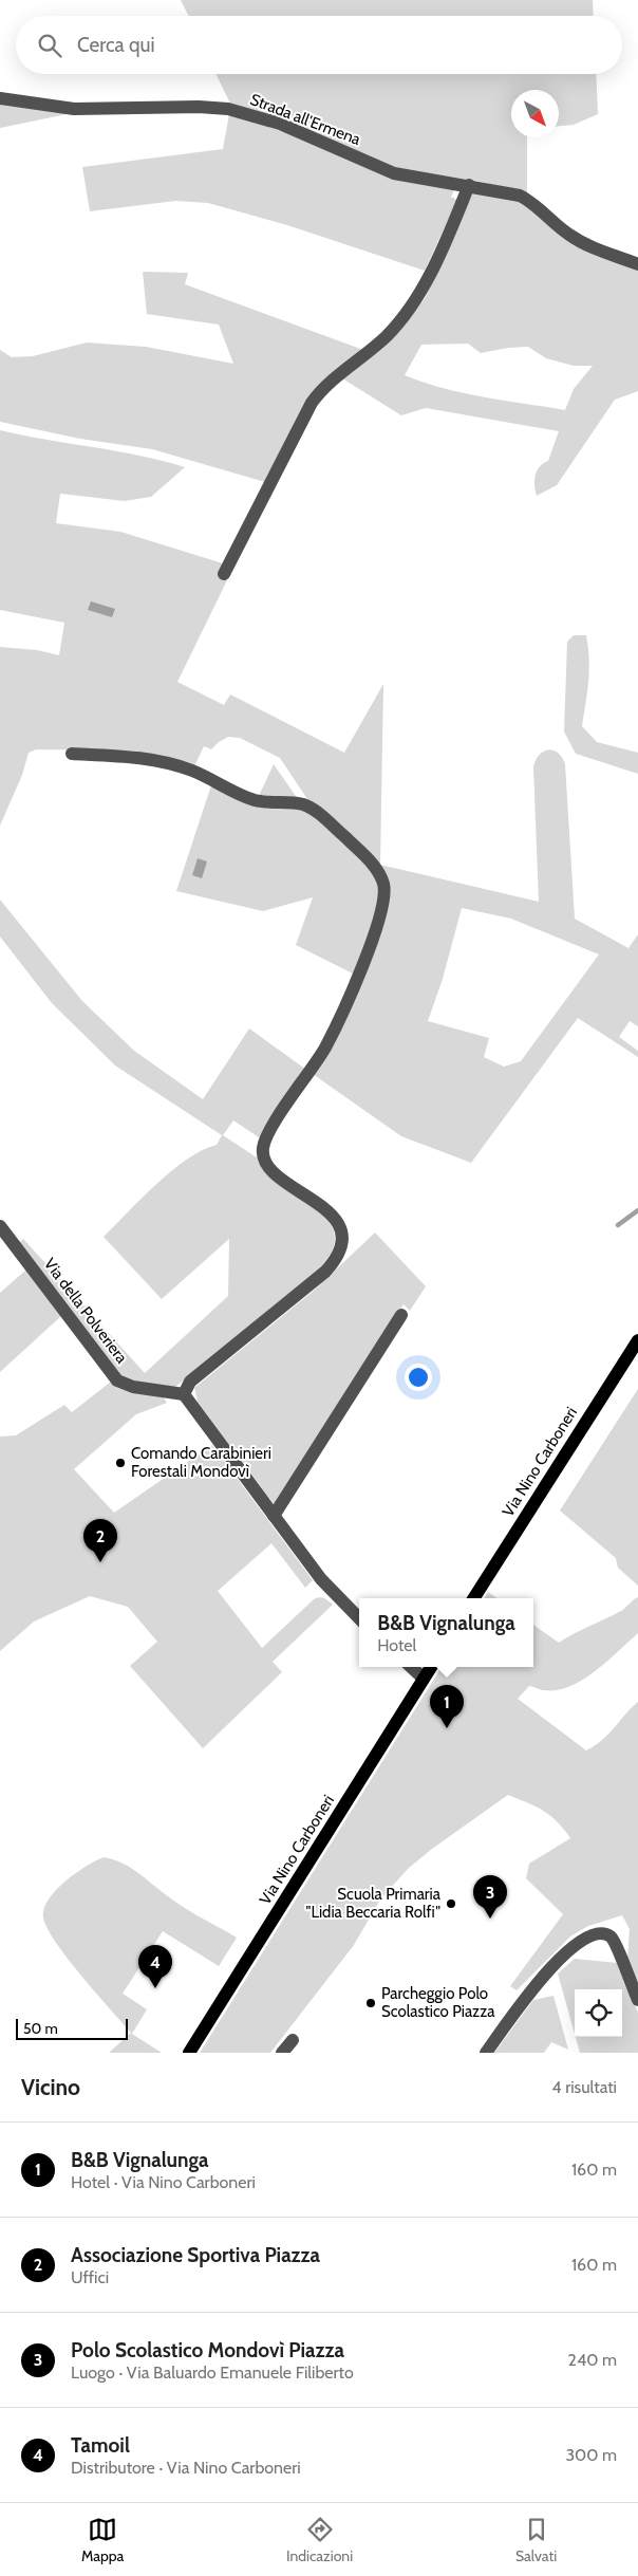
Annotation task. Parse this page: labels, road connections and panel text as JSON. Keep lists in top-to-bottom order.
{
  "streets": {
    "main road": ["Via Nino Carboneri"],
    "street": ["Strada all'Ermena", "Via della Polveriera"]
  },
  "places": ["Comando Carabinieri Forestali Mondovì", "Scuola Primaria \"Lidia Beccaria Rolfi\"", "Parcheggio Polo Scolastico Piazza"],
  "scale_bar": "50 m",
  "north": "bottom right",
  "page": {
    "search": "Cerca qui",
    "pins": [
      "2",
      "1",
      "3",
      "4"
    ],
    "popup": ["B&B Vignalunga", "Hotel"],
    "scale": "50 m",
    "heading": ["Vicino", "4 risultati"],
    "list": [
      {
        "mark": "1",
        "name": "B&B Vignalunga",
        "note": "Hotel · Via Nino Carboneri",
        "value": "160 m"
      },
      {
        "mark": "2",
        "name": "Associazione Sportiva Piazza",
        "note": "Uffici",
        "value": "160 m"
      },
      {
        "mark": "3",
        "name": "Polo Scolastico Mondovì Piazza",
        "note": "Luogo · Via Baluardo Emanuele Filiberto",
        "value": "240 m"
      },
      {
        "mark": "4",
        "name": "Tamoil",
        "note": "Distributore · Via Nino Carboneri",
        "value": "300 m"
      }
    ],
    "nav": ["Mappa", "Indicazioni", "Salvati"]
  }
}
